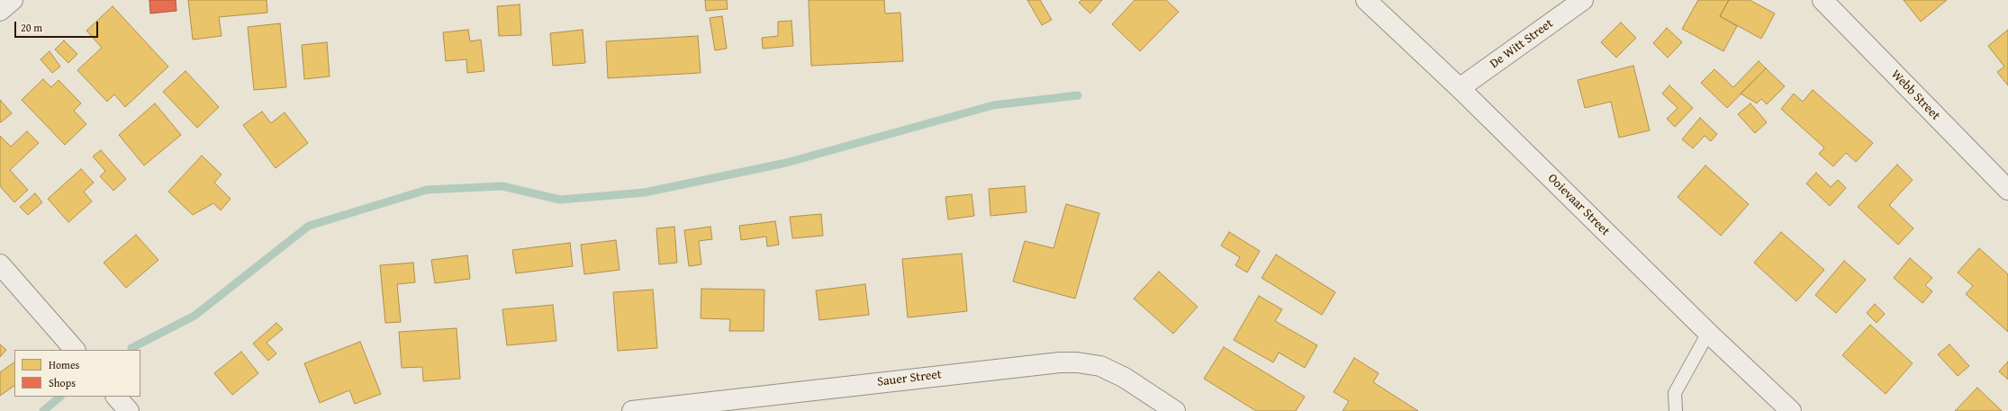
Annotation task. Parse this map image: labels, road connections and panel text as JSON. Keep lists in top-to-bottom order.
{
  "streets": {
    "street": [
      "De Witt Street",
      "Webb Street",
      "Ooievaar Street",
      "Sauer Street"
    ]
  },
  "crossings": [
    ["De Witt Street", "Ooievaar Street"]
  ],
  "legend": ["Homes", "Shops"],
  "scale_bar": "20 m"
}
